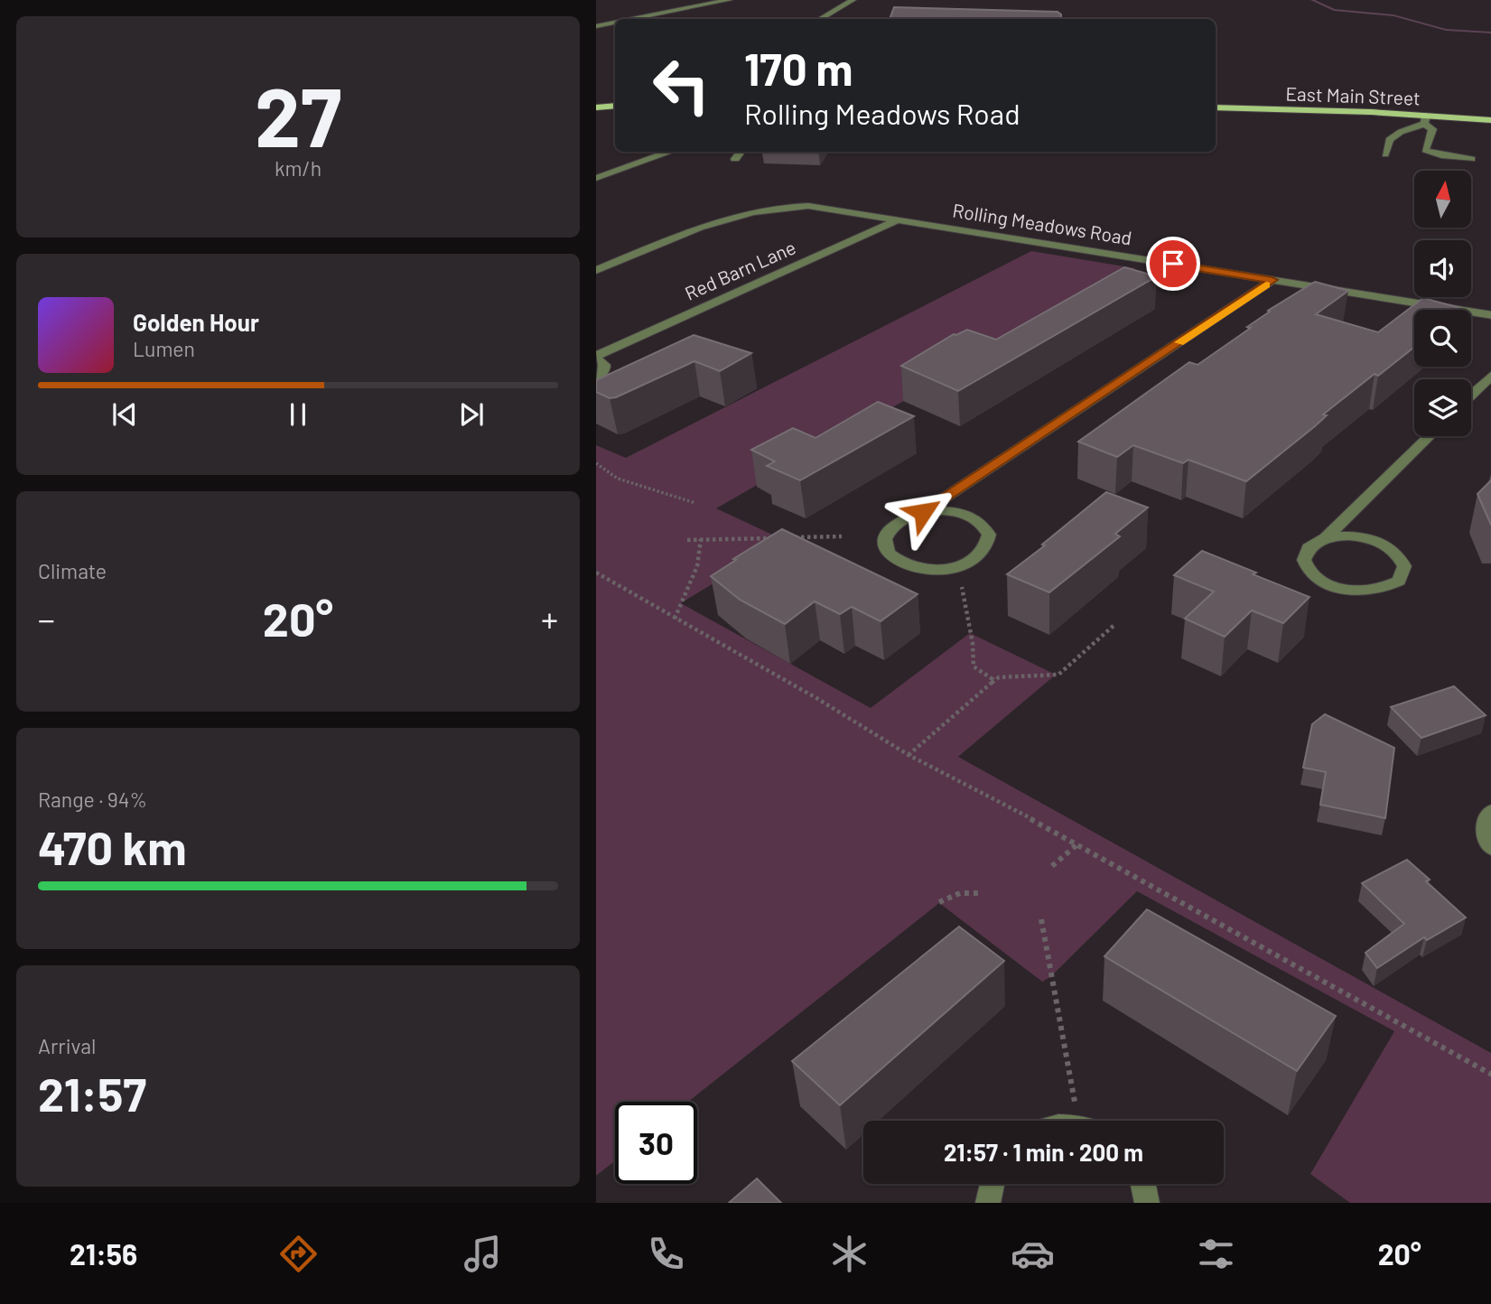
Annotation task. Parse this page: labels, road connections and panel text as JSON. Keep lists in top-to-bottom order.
{
  "streets": {
    "main road": ["East Main Street"],
    "street": ["Rolling Meadows Road", "Red Barn Lane"]
  },
  "crossings": [
    ["Rolling Meadows Road", "Red Barn Lane"]
  ],
  "north": "top",
  "page": {
    "tile": [
      ["27", "km/h"],
      "Climate",
      ["Range · 94%", "470 km"],
      ["Arrival", "21:57"]
    ],
    "turn": ["170 m", "Rolling Meadows Road"],
    "song": ["Golden Hour", "Lumen"],
    "heat": ["−", "20°", "+"],
    "limit": "30",
    "trip": "21:57 · 1 min · 200 m",
    "tabs": ["21:56", "20°"]
  }
}
